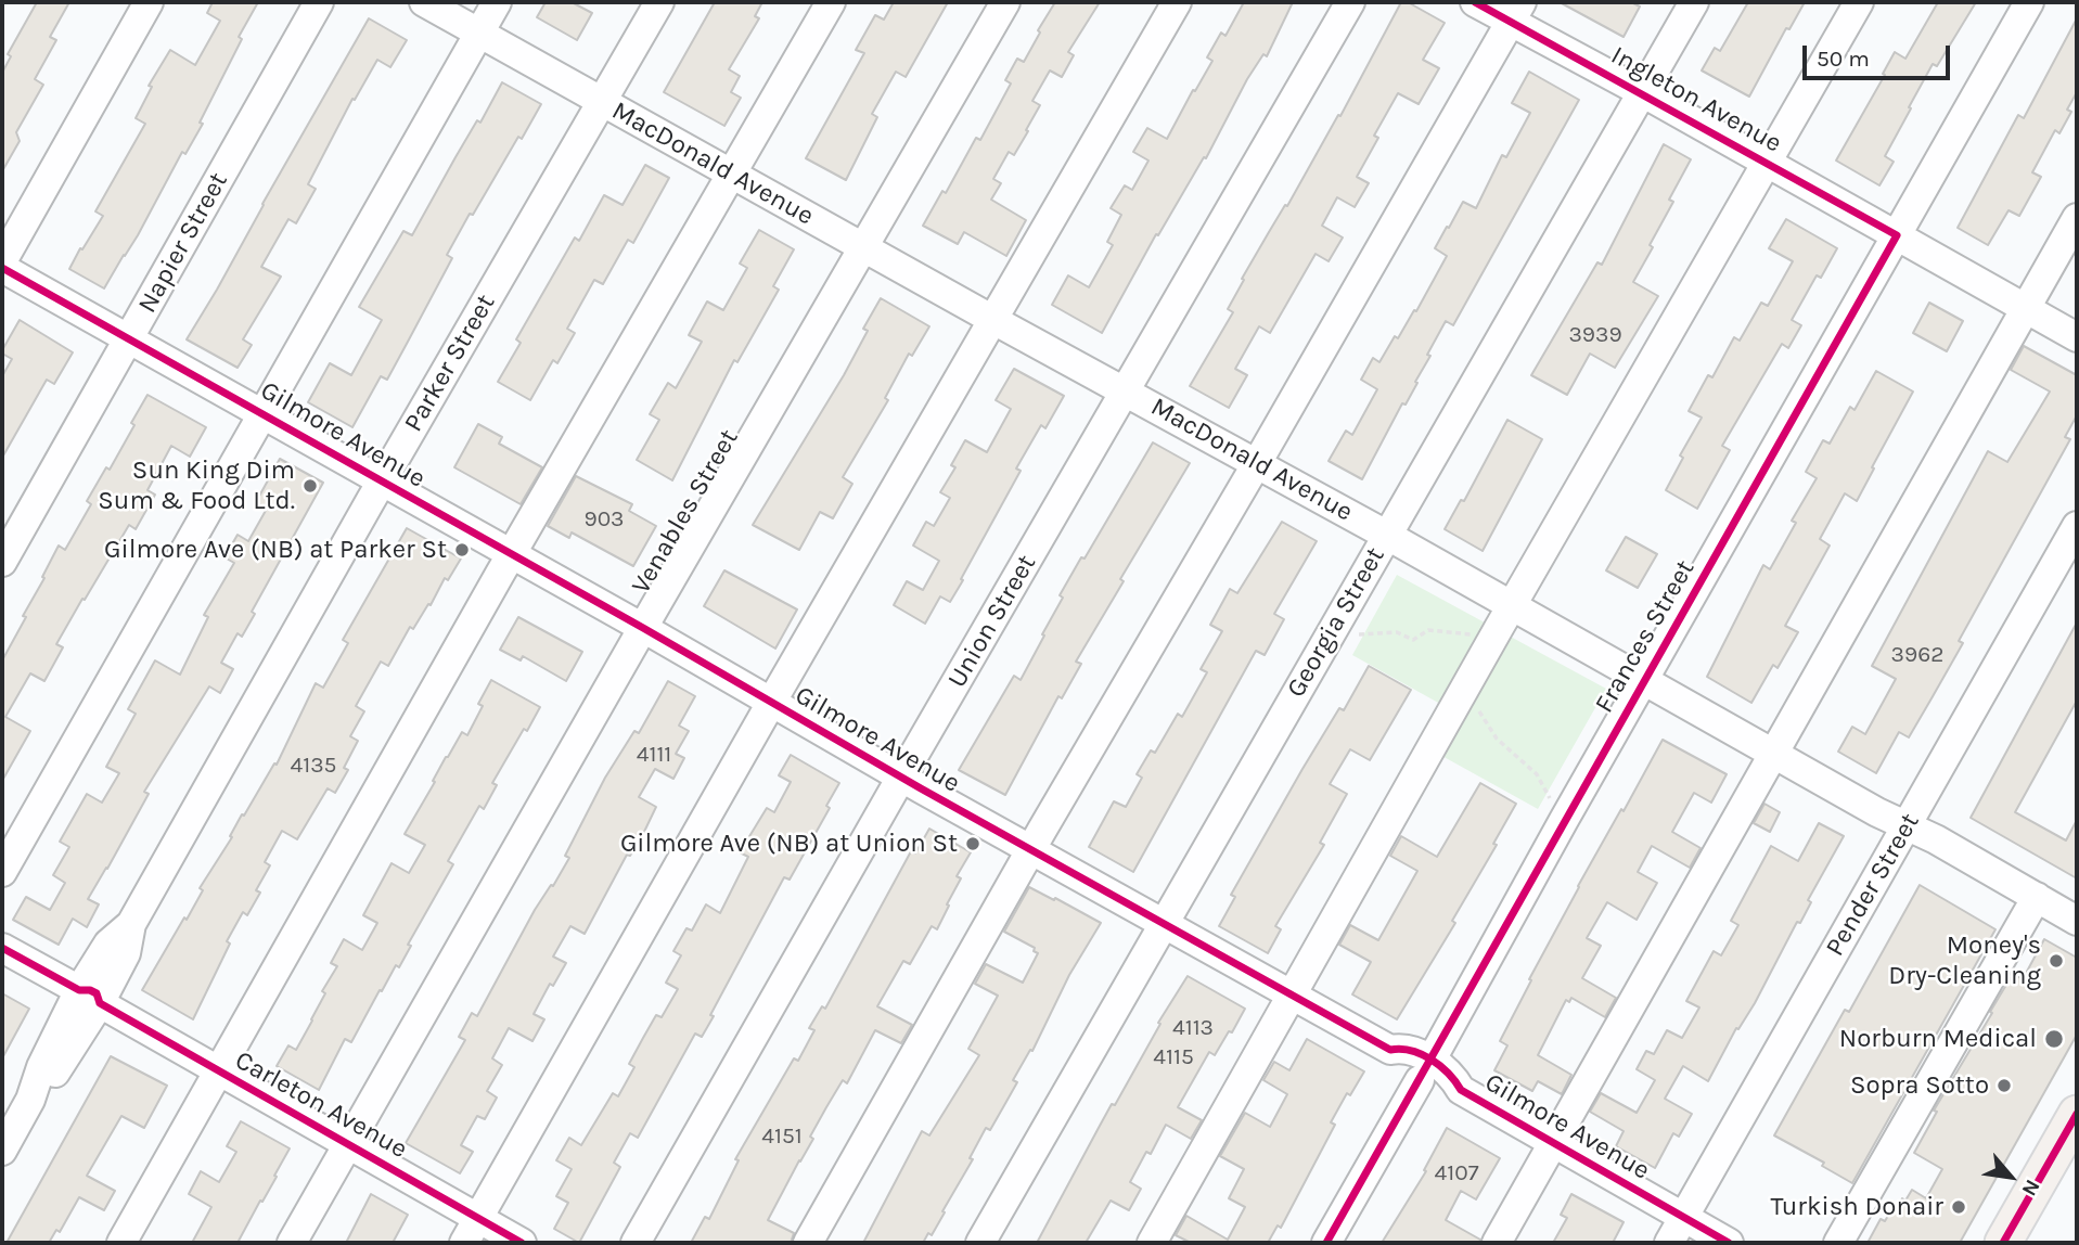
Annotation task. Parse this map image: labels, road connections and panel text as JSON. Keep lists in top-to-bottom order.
{
  "streets": {
    "street": [
      "Ingleton Avenue",
      "MacDonald Avenue",
      "Napier Street",
      "Parker Street",
      "Gilmore Avenue",
      "Venables Street",
      "Union Street",
      "Georgia Street",
      "Frances Street",
      "Pender Street",
      "Carleton Avenue"
    ]
  },
  "crossings": [
    ["Ingleton Avenue", "Georgia Street"],
    ["Ingleton Avenue", "Frances Street"],
    ["MacDonald Avenue", "Parker Street"],
    ["MacDonald Avenue", "Venables Street"],
    ["MacDonald Avenue", "Union Street"],
    ["MacDonald Avenue", "Georgia Street"],
    ["MacDonald Avenue", "Frances Street"],
    ["MacDonald Avenue", "Pender Street"],
    ["Napier Street", "Gilmore Avenue"],
    ["Parker Street", "Gilmore Avenue"],
    ["Parker Street", "Carleton Avenue"],
    ["Gilmore Avenue", "Venables Street"],
    ["Gilmore Avenue", "Union Street"],
    ["Gilmore Avenue", "Georgia Street"],
    ["Gilmore Avenue", "Frances Street"],
    ["Gilmore Avenue", "Pender Street"],
    ["Venables Street", "Carleton Avenue"]
  ],
  "places": [
    "Sun King Dim Sum & Food Ltd.",
    "Gilmore Ave (NB) at Parker St",
    "Gilmore Ave (NB) at Union St",
    "Money's Dry-Cleaning",
    "Norburn Medical",
    "Sopra Sotto",
    "Turkish Donair"
  ],
  "house_numbers": [
    "3939",
    "903",
    "3962",
    "4111",
    "4135",
    "4113",
    "4115",
    "4151",
    "4107"
  ],
  "scale_bar": "50 m",
  "north": "bottom right"
}
